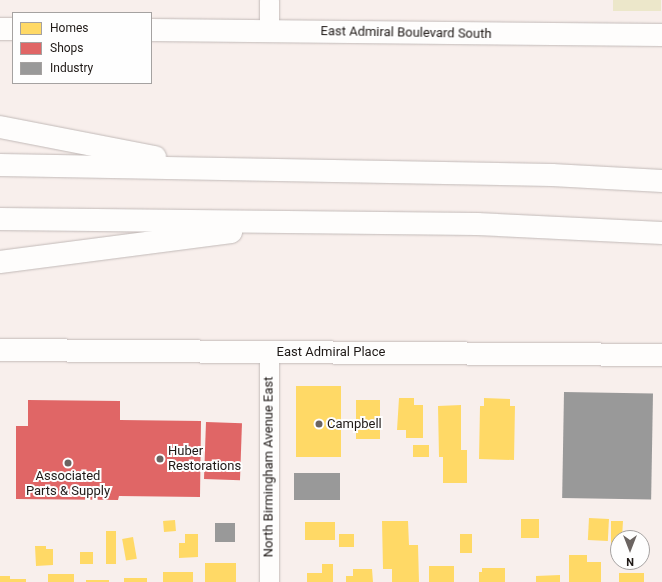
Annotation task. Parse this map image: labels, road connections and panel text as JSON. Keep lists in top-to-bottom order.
{
  "streets": {
    "main road": ["East Admiral Boulevard South", "East Admiral Place"],
    "street": ["North Birmingham Avenue East"]
  },
  "crossings": [
    ["East Admiral Place", "North Birmingham Avenue East"]
  ],
  "places": ["Campbell", "Huber Restorations", "Associated Parts & Supply"],
  "legend": ["Homes", "Shops", "Industry"],
  "north": "bottom"
}
